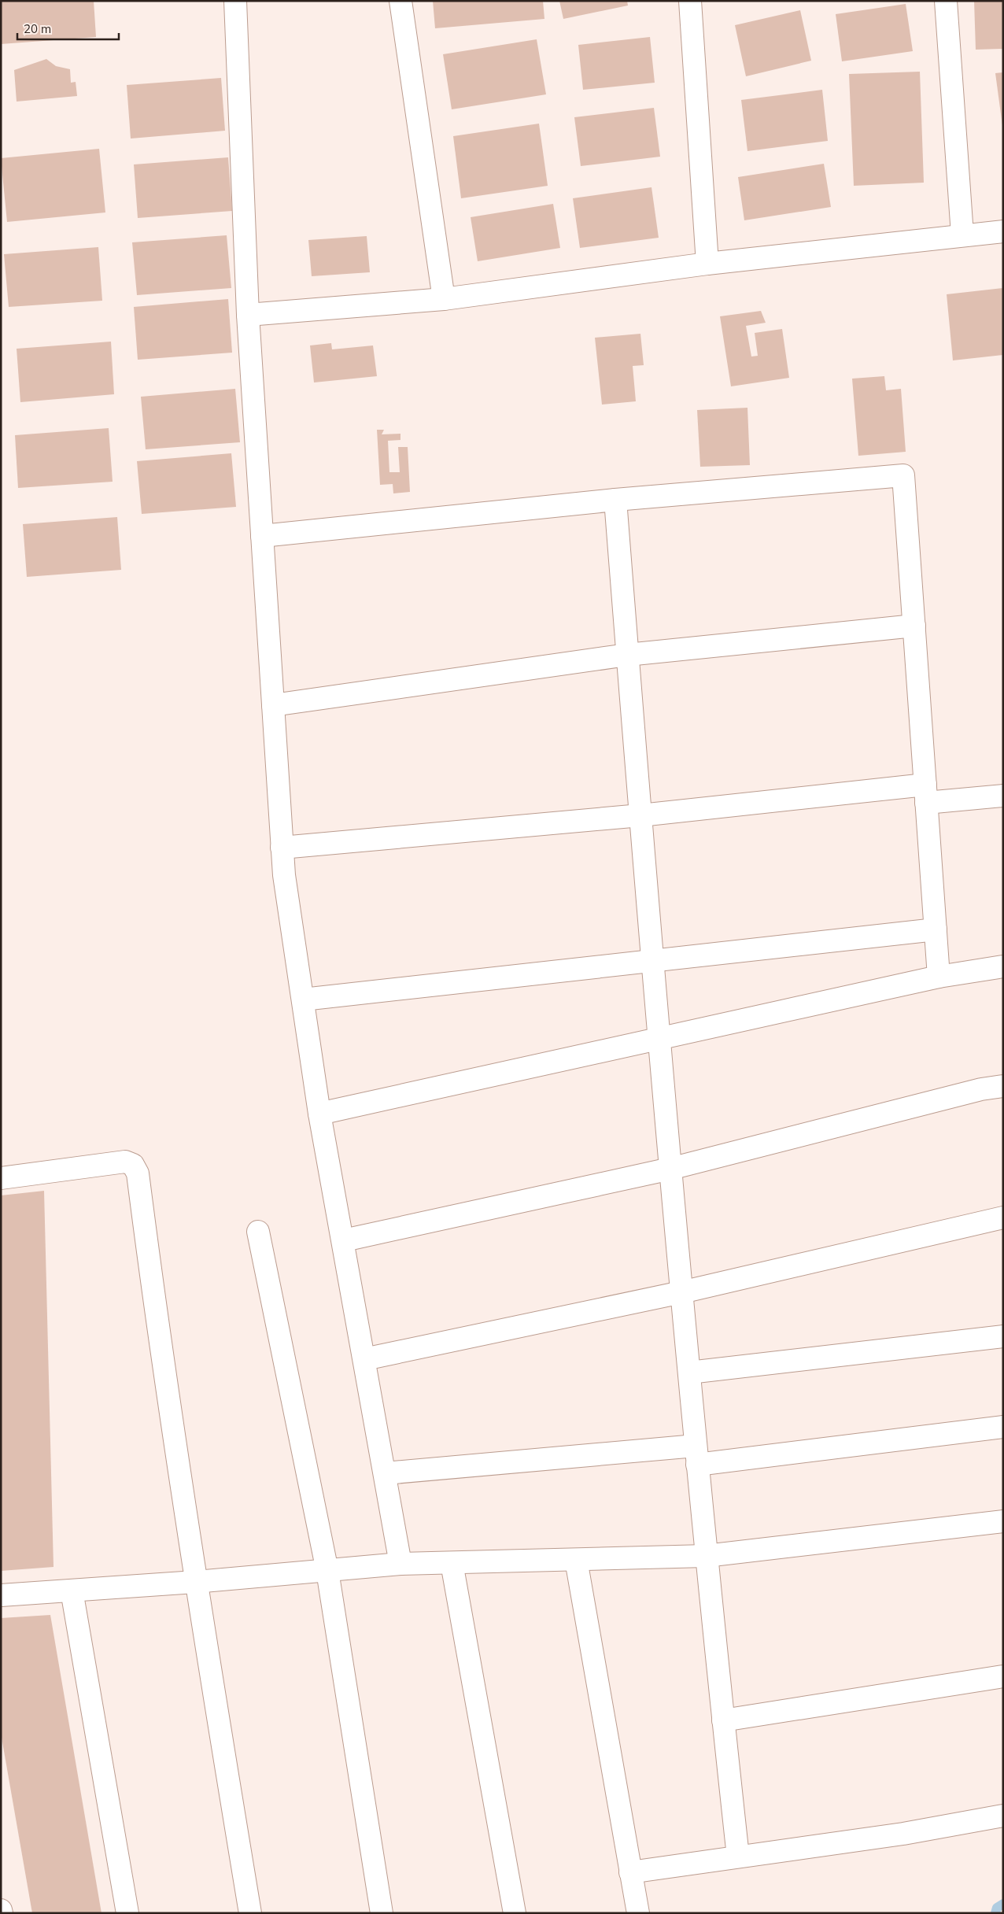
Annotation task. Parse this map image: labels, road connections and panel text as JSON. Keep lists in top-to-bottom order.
{
  "scale_bar": "20 m"
}
